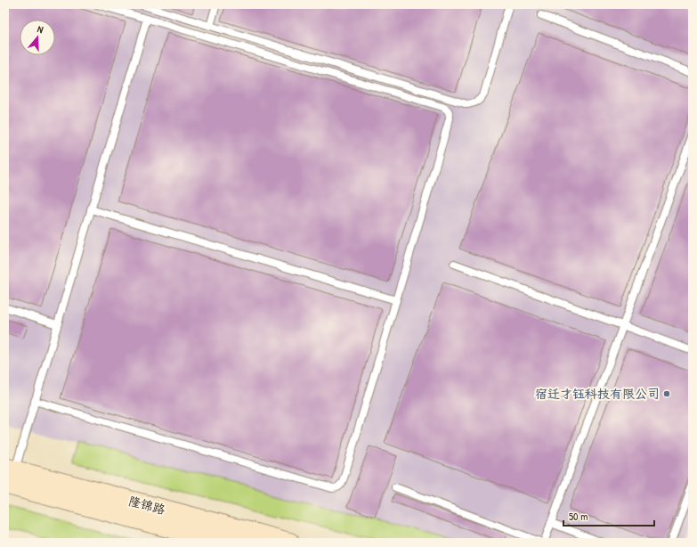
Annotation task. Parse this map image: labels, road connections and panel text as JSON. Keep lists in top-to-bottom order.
{
  "streets": {
    "main road": ["隆锦路"]
  },
  "places": ["宿迁才钰科技有限公司"],
  "scale_bar": "50 m",
  "north": "top"
}
